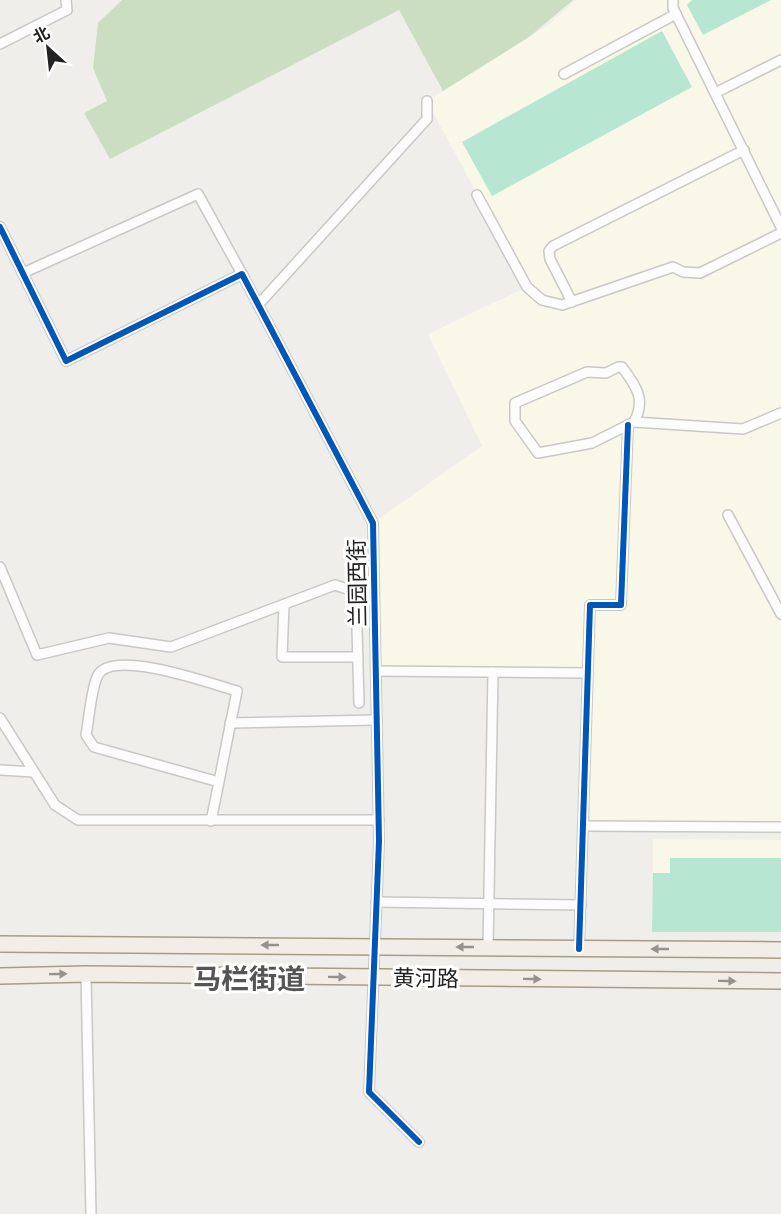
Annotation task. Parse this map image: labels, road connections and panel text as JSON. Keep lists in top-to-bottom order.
{
  "streets": {
    "main road": ["黄河路"],
    "street": ["兰园西街"]
  },
  "crossings": [
    ["兰园西街", "黄河路"]
  ],
  "districts": ["马栏街道"],
  "north": "top left"
}
